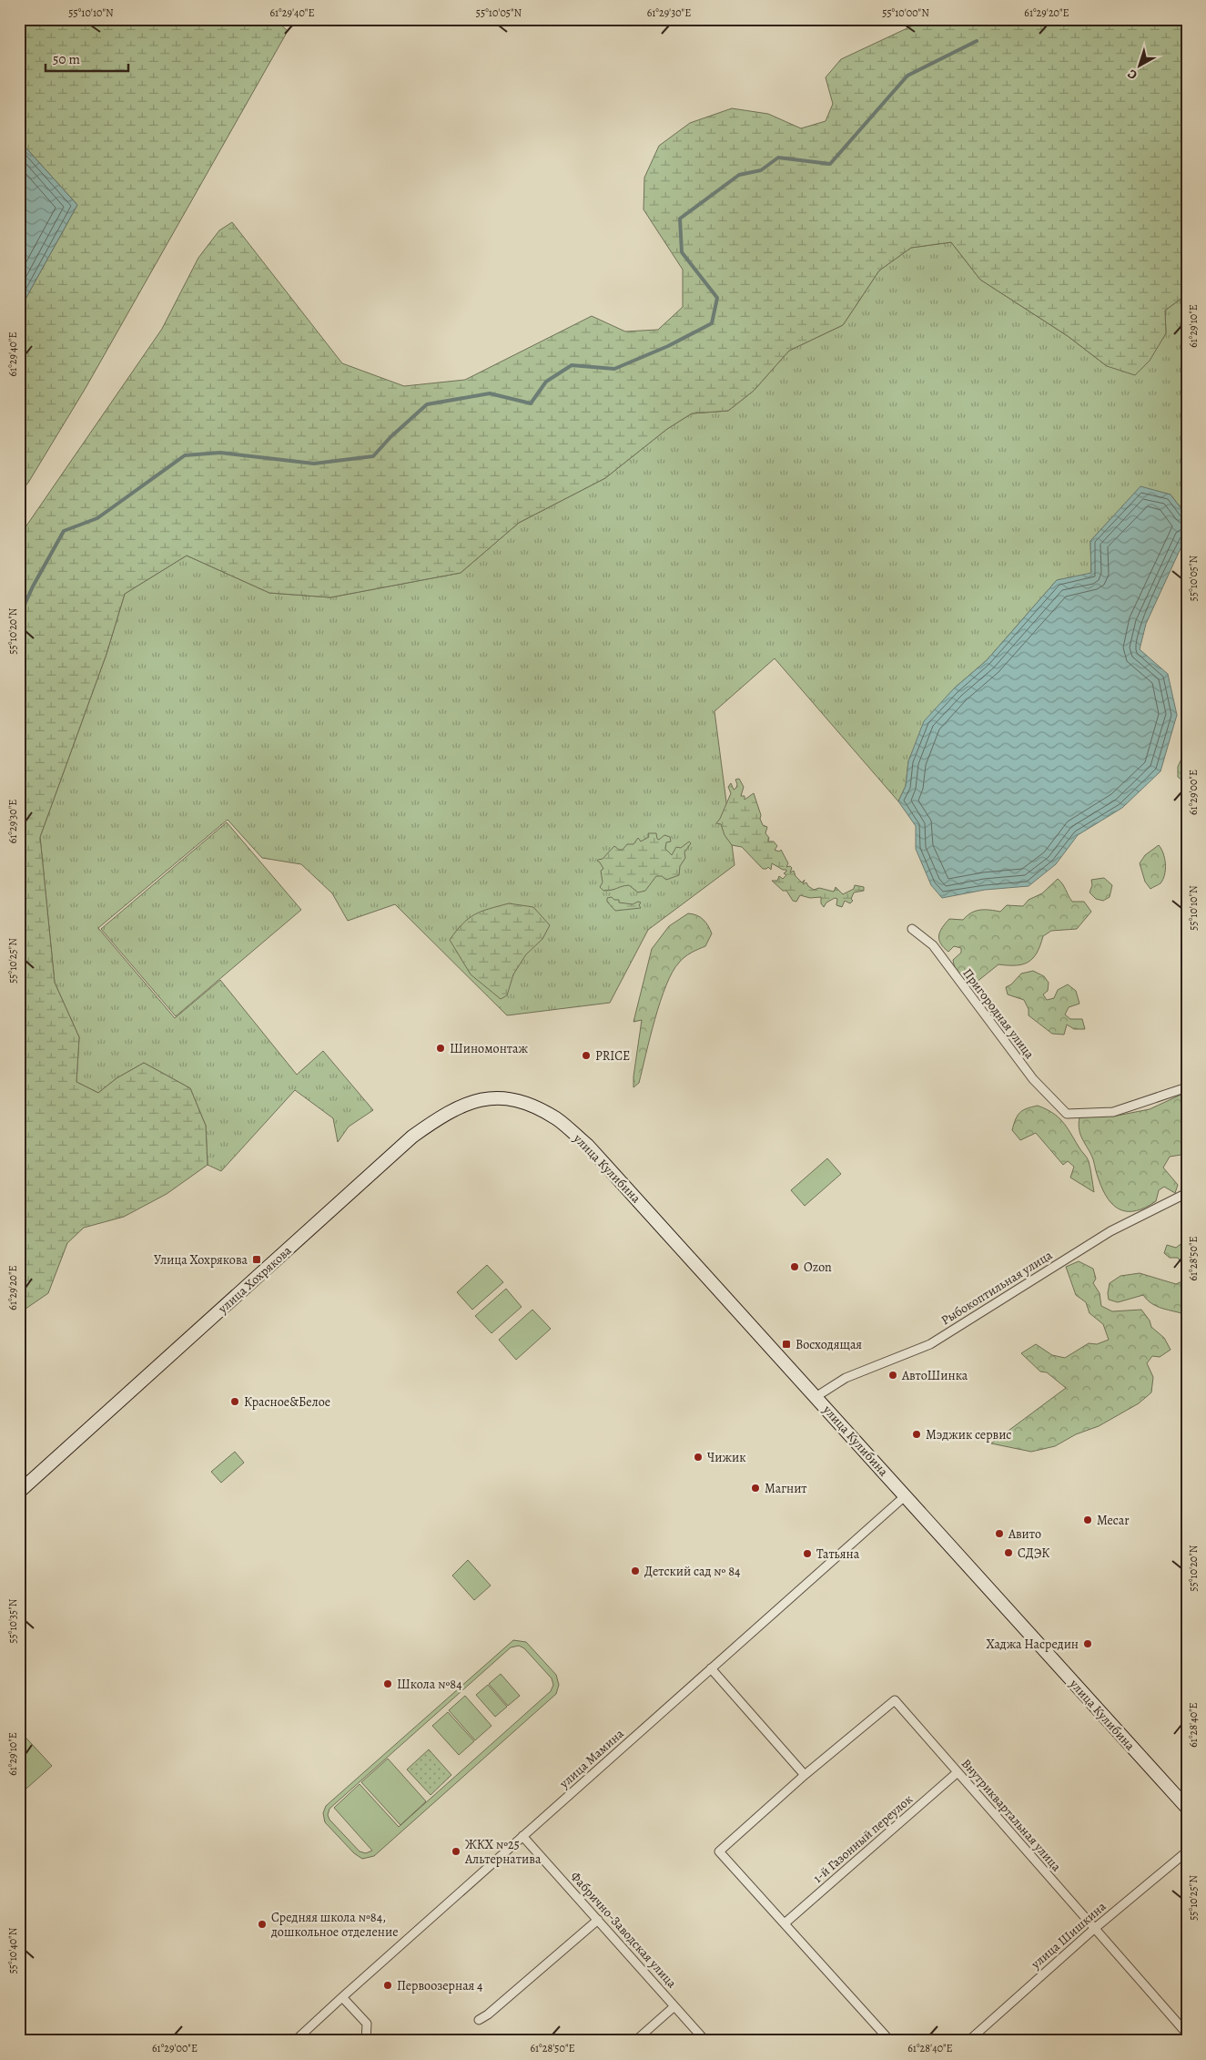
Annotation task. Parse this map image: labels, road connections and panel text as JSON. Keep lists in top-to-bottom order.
{
  "streets": {
    "main road": ["улица Кулибина", "улица Хохрякова"],
    "street": [
      "Пригородная улица",
      "Рыбокоптильная улица",
      "улица Мамина",
      "Внутриквартальная улица",
      "1-й Газонный переулок",
      "Фабрично-Заводская улица",
      "улица Шишкина"
    ]
  },
  "crossings": [
    ["улица Кулибина", "улица Хохрякова"],
    ["улица Кулибина", "Рыбокоптильная улица"],
    ["улица Кулибина", "улица Мамина"],
    ["улица Мамина", "Фабрично-Заводская улица"],
    ["Внутриквартальная улица", "1-й Газонный переулок"],
    ["Внутриквартальная улица", "улица Шишкина"]
  ],
  "places": {
    "other": [
      "Шиномонтаж",
      "PRICE",
      "Ozon",
      "АвтоШинка",
      "Красное&Белое",
      "Мэджик сервис",
      "Чижик",
      "Магнит",
      "Mecar",
      "Авито",
      "СДЭК",
      "Татьяна",
      "Детский сад № 84",
      "Хаджа Насредин",
      "Школа №84",
      "ЖКХ №25 Альтернатива",
      "Средняя школа №84, дошкольное отделение",
      "Первоозерная 4"
    ],
    "transit": ["Улица Хохрякова", "Восходящая"]
  },
  "scale_bar": "50 m",
  "north": "bottom left",
  "coordinates": [
    "55°10'10\"N",
    "61°29'40\"E",
    "55°10'05\"N",
    "61°29'30\"E",
    "55°10'00\"N",
    "61°29'20\"E",
    "61°29'10\"E",
    "55°10'20\"N",
    "61°29'00\"E",
    "55°10'25\"N",
    "61°28'50\"E",
    "55°10'35\"N",
    "61°28'40\"E",
    "55°10'40\"N"
  ]
}
